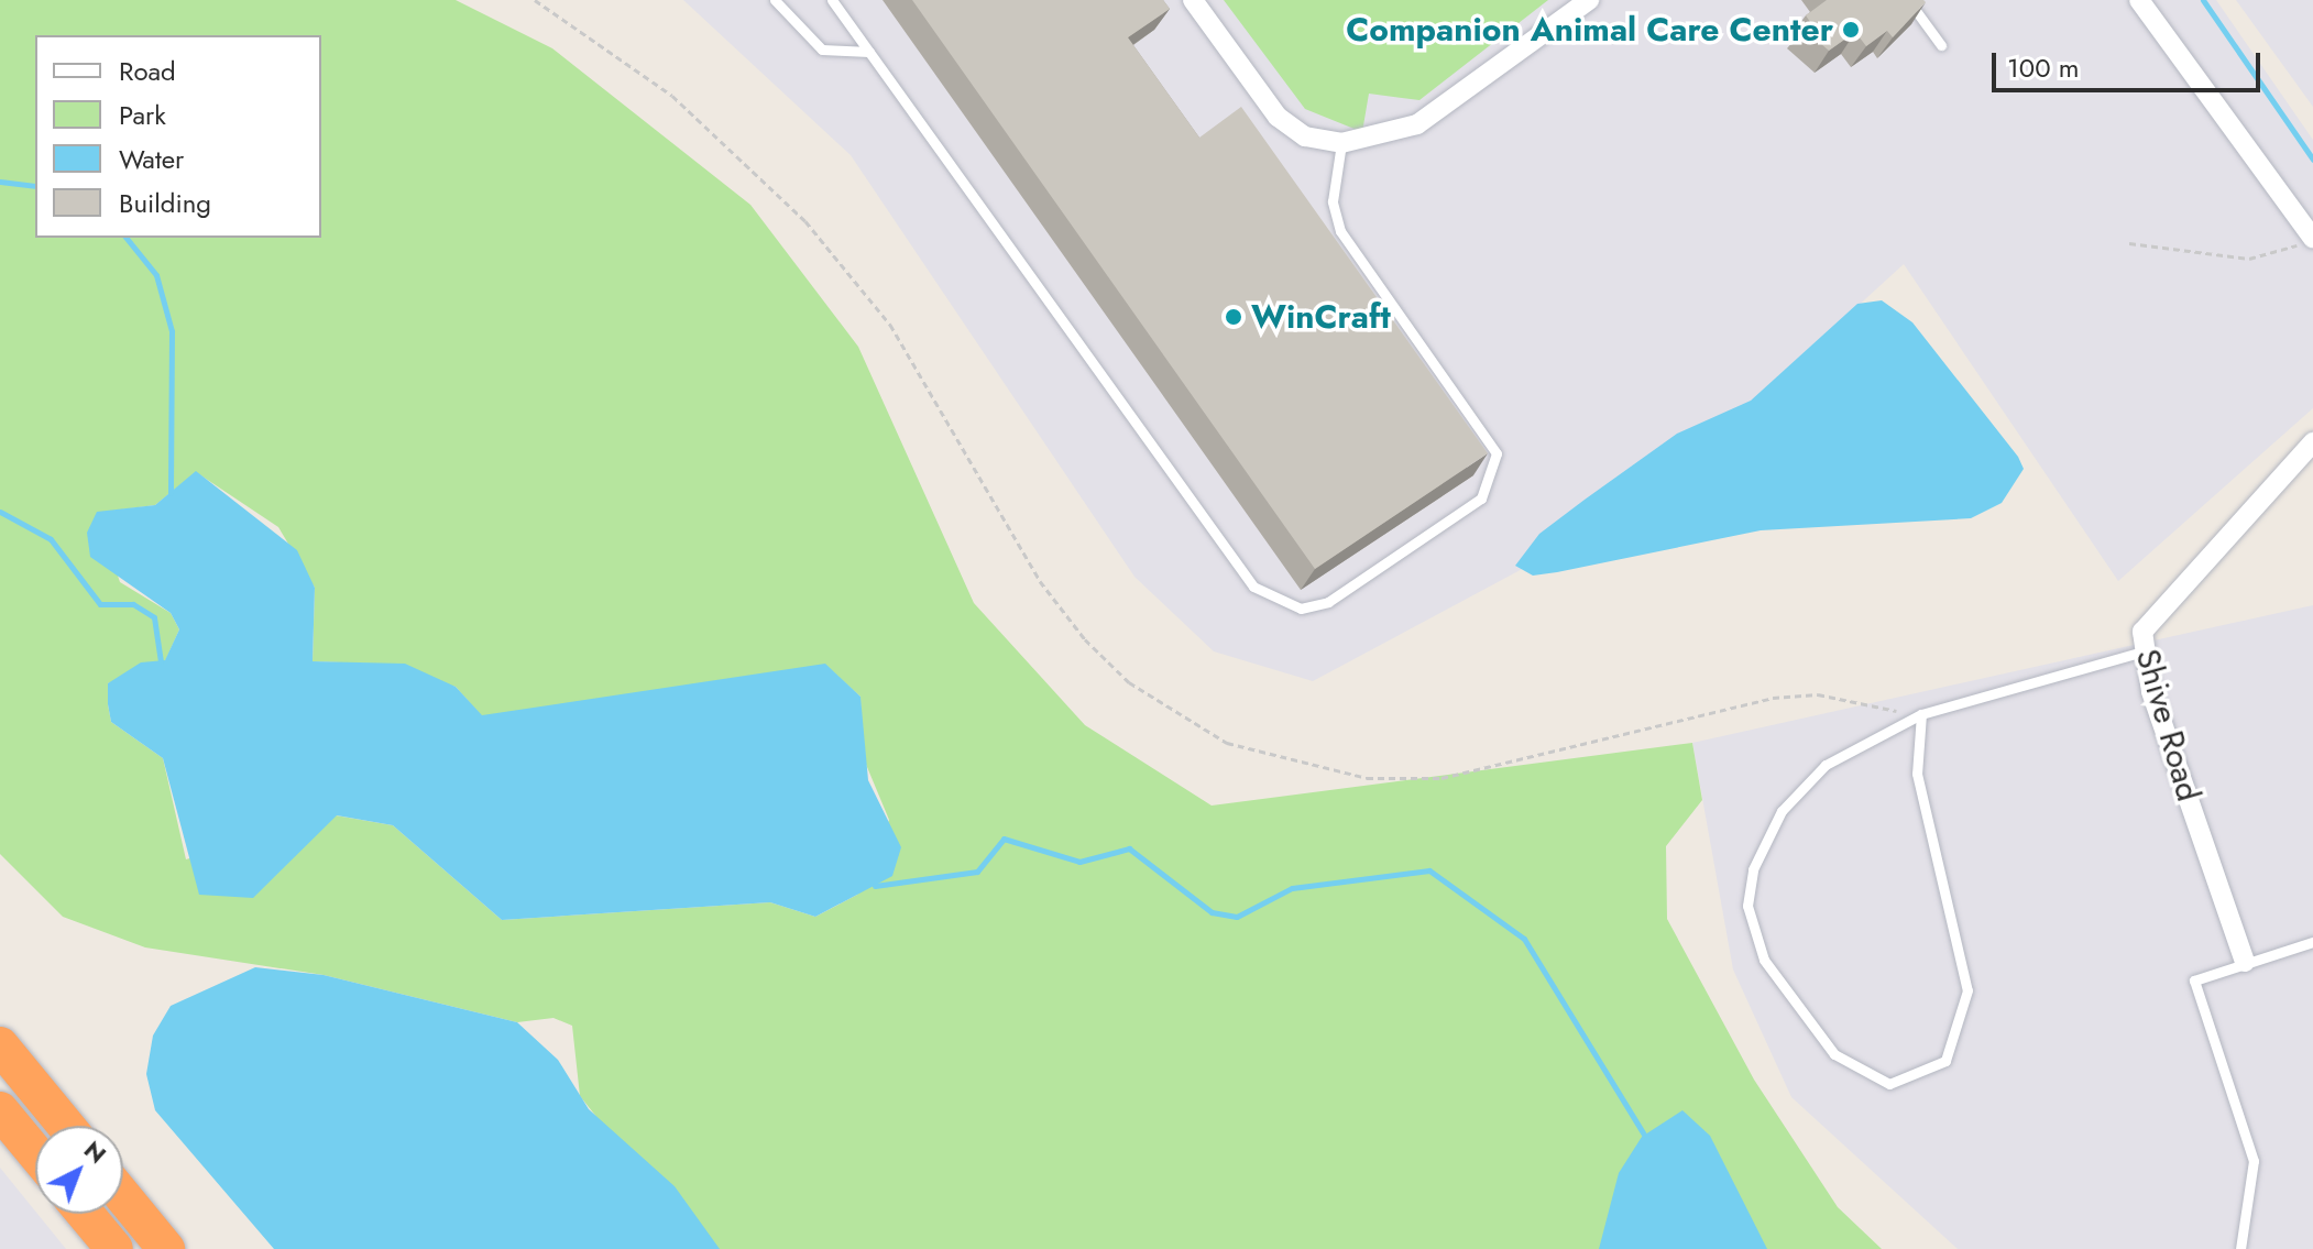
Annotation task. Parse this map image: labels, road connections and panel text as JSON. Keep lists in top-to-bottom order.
{
  "streets": {
    "street": ["Shive Road"]
  },
  "places": ["Companion Animal Care Center", "WinCraft"],
  "legend": [
    "Road",
    "Park",
    "Water",
    "Building"
  ],
  "scale_bar": "100 m",
  "north": "top right"
}
